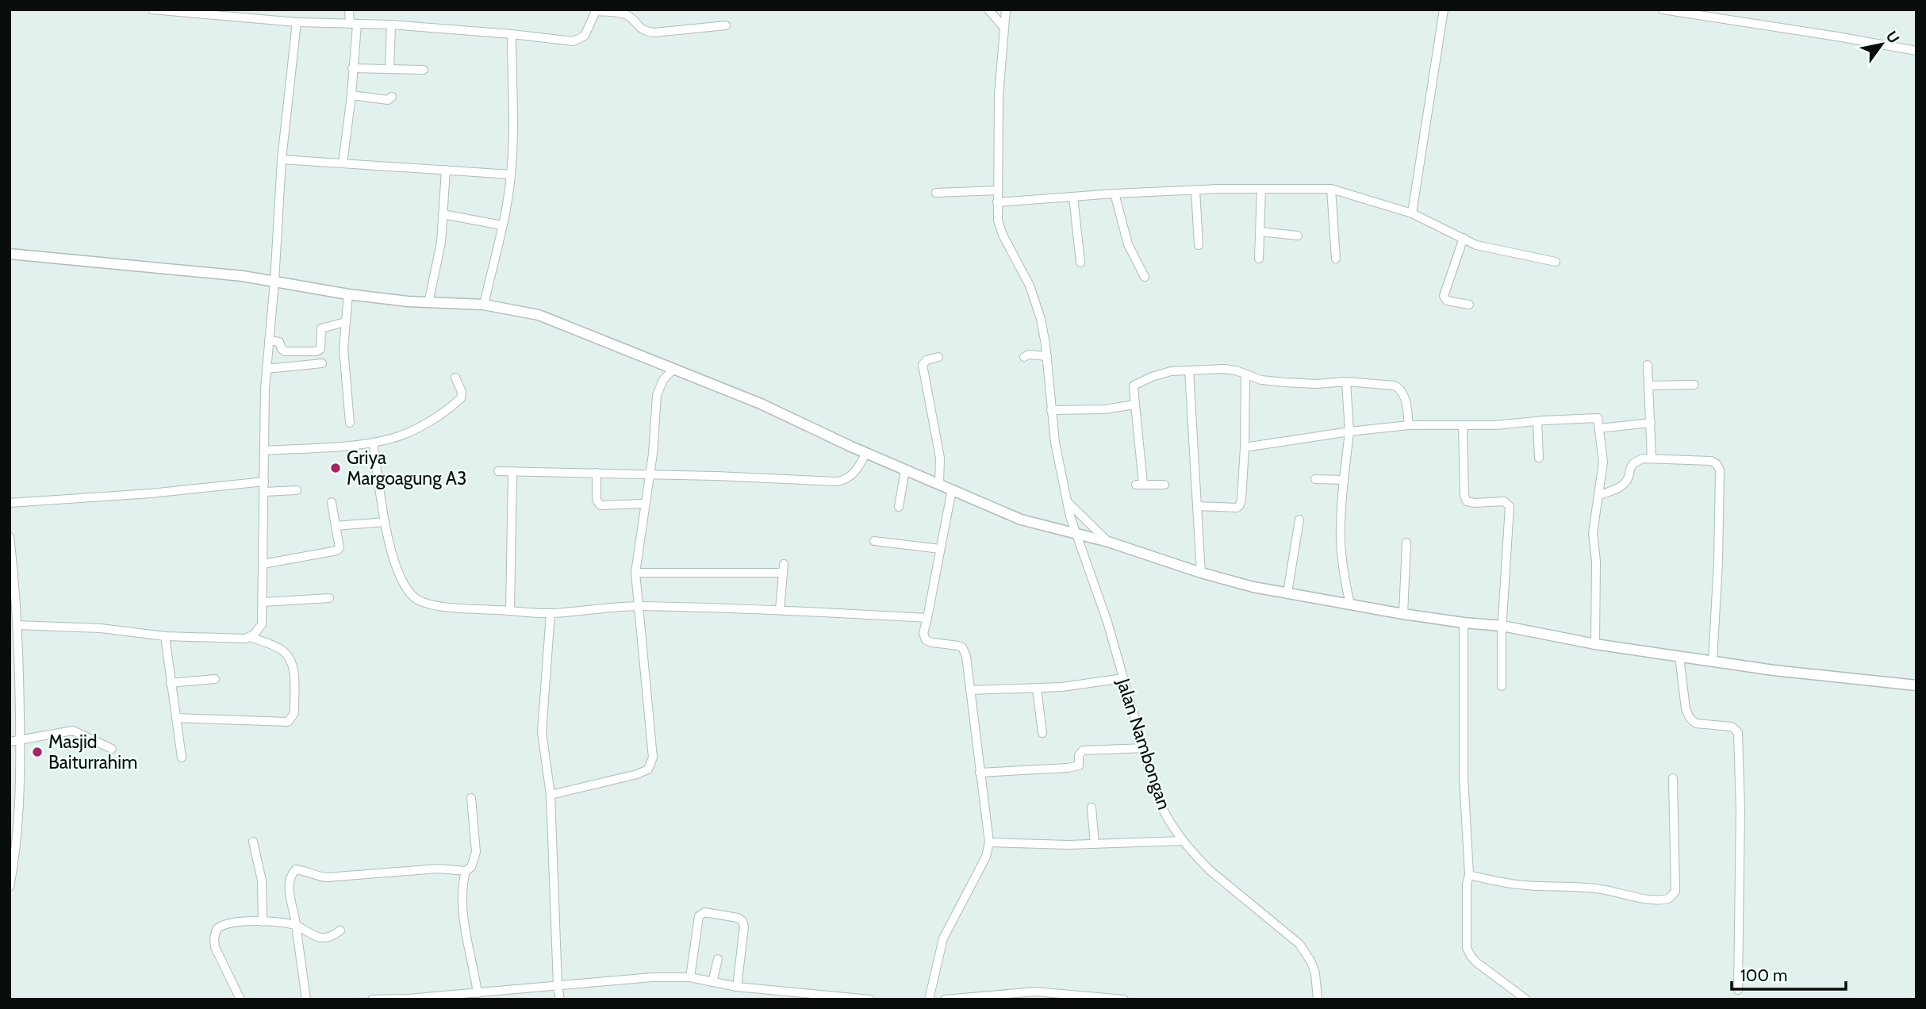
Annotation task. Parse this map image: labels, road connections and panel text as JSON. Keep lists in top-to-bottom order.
{
  "streets": {
    "street": ["Jalan Nambongan"]
  },
  "places": ["Griya Margoagung A3", "Masjid Baiturrahim"],
  "scale_bar": "100 m",
  "north": "top right"
}
